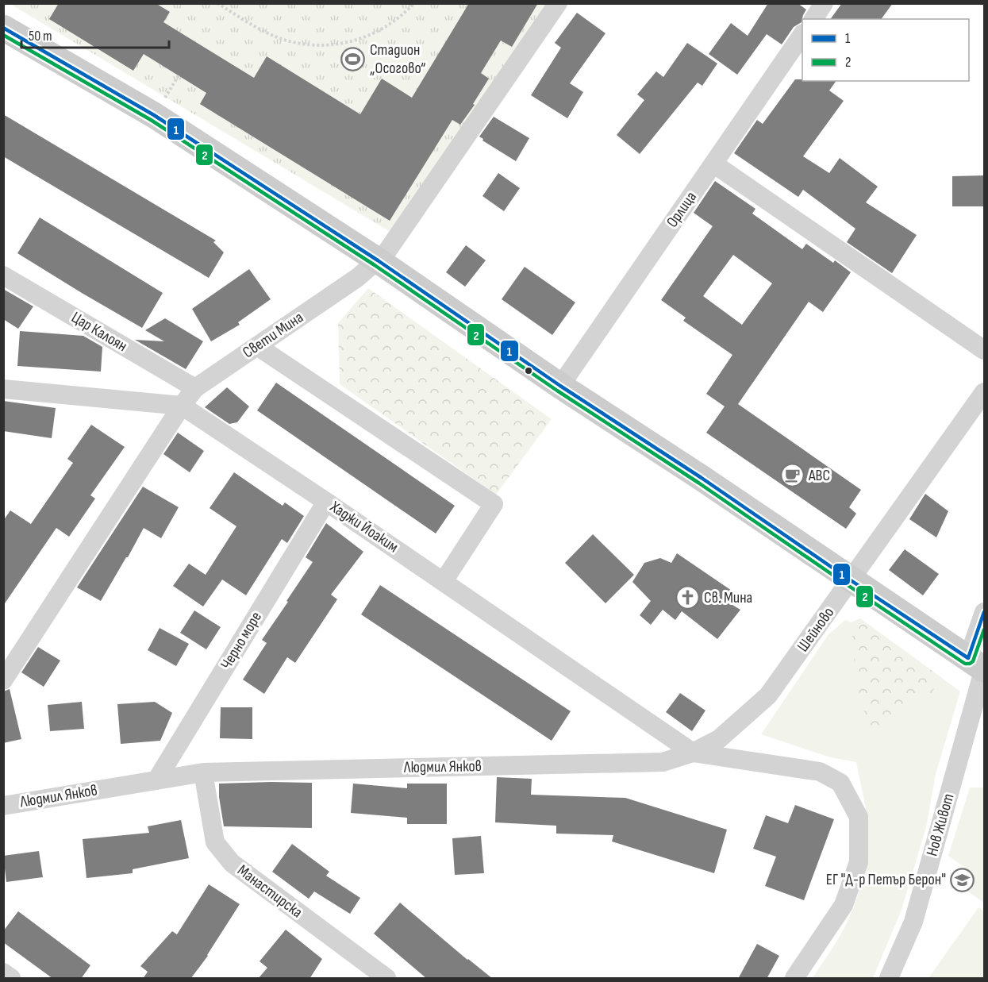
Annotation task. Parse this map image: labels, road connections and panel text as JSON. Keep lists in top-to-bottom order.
{
  "streets": {
    "street": [
      "Орлица",
      "Цар Калоян",
      "Свети Мина",
      "Хаджи Йоаким",
      "Шейново",
      "Черно море",
      "Людмил Янков",
      "Нов Живот",
      "Манастирска"
    ]
  },
  "crossings": [
    ["Цар Калоян", "Свети Мина"],
    ["Свети Мина", "Хаджи Йоаким"],
    ["Хаджи Йоаким", "Шейново"],
    ["Хаджи Йоаким", "Черно море"],
    ["Хаджи Йоаким", "Людмил Янков"],
    ["Шейново", "Людмил Янков"],
    ["Черно море", "Людмил Янков"],
    ["Людмил Янков", "Манастирска"]
  ],
  "places": {
    "sports": ["Стадион „Осогово“"],
    "cafe": ["ABC"],
    "church": ["Св. Мина"],
    "school or university": ["ЕГ \"Д-р Петър Берон\""]
  },
  "lines": ["transit line 1", "transit line 2"],
  "legend": ["1", "2"],
  "scale_bar": "50 m"
}
